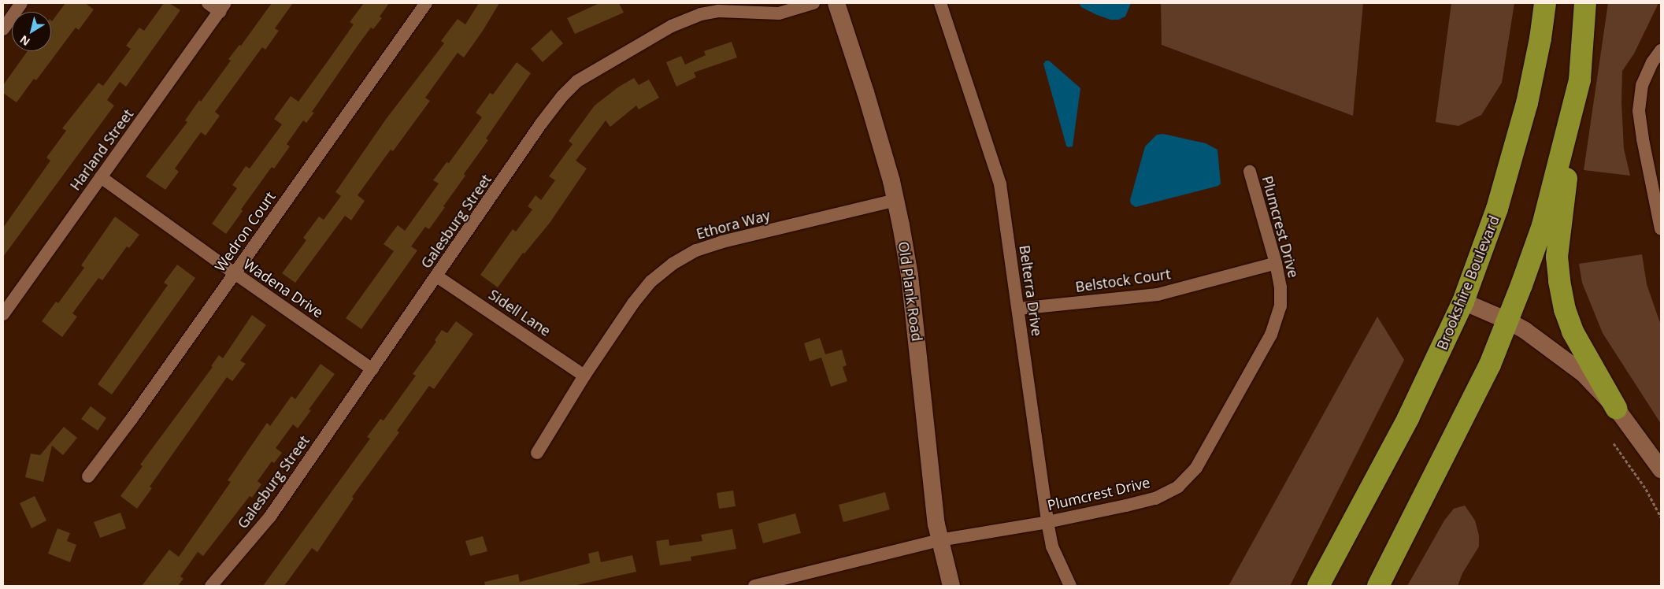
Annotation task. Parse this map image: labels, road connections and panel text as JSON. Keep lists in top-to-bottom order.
{
  "streets": {
    "highway": ["Brookshire Boulevard"],
    "street": [
      "Harland Street",
      "Galesburg Street",
      "Ethora Way",
      "Plumcrest Drive",
      "Wedron Court",
      "Belstock Court",
      "Wadena Drive",
      "Belterra Drive",
      "Old Plank Road",
      "Sidell Lane"
    ]
  },
  "crossings": [
    ["Harland Street", "Wadena Drive"],
    ["Galesburg Street", "Wadena Drive"],
    ["Galesburg Street", "Sidell Lane"],
    ["Ethora Way", "Old Plank Road"],
    ["Ethora Way", "Sidell Lane"],
    ["Plumcrest Drive", "Belstock Court"],
    ["Plumcrest Drive", "Belterra Drive"],
    ["Plumcrest Drive", "Old Plank Road"],
    ["Wedron Court", "Wadena Drive"],
    ["Belstock Court", "Belterra Drive"]
  ],
  "north": "bottom left"
}
